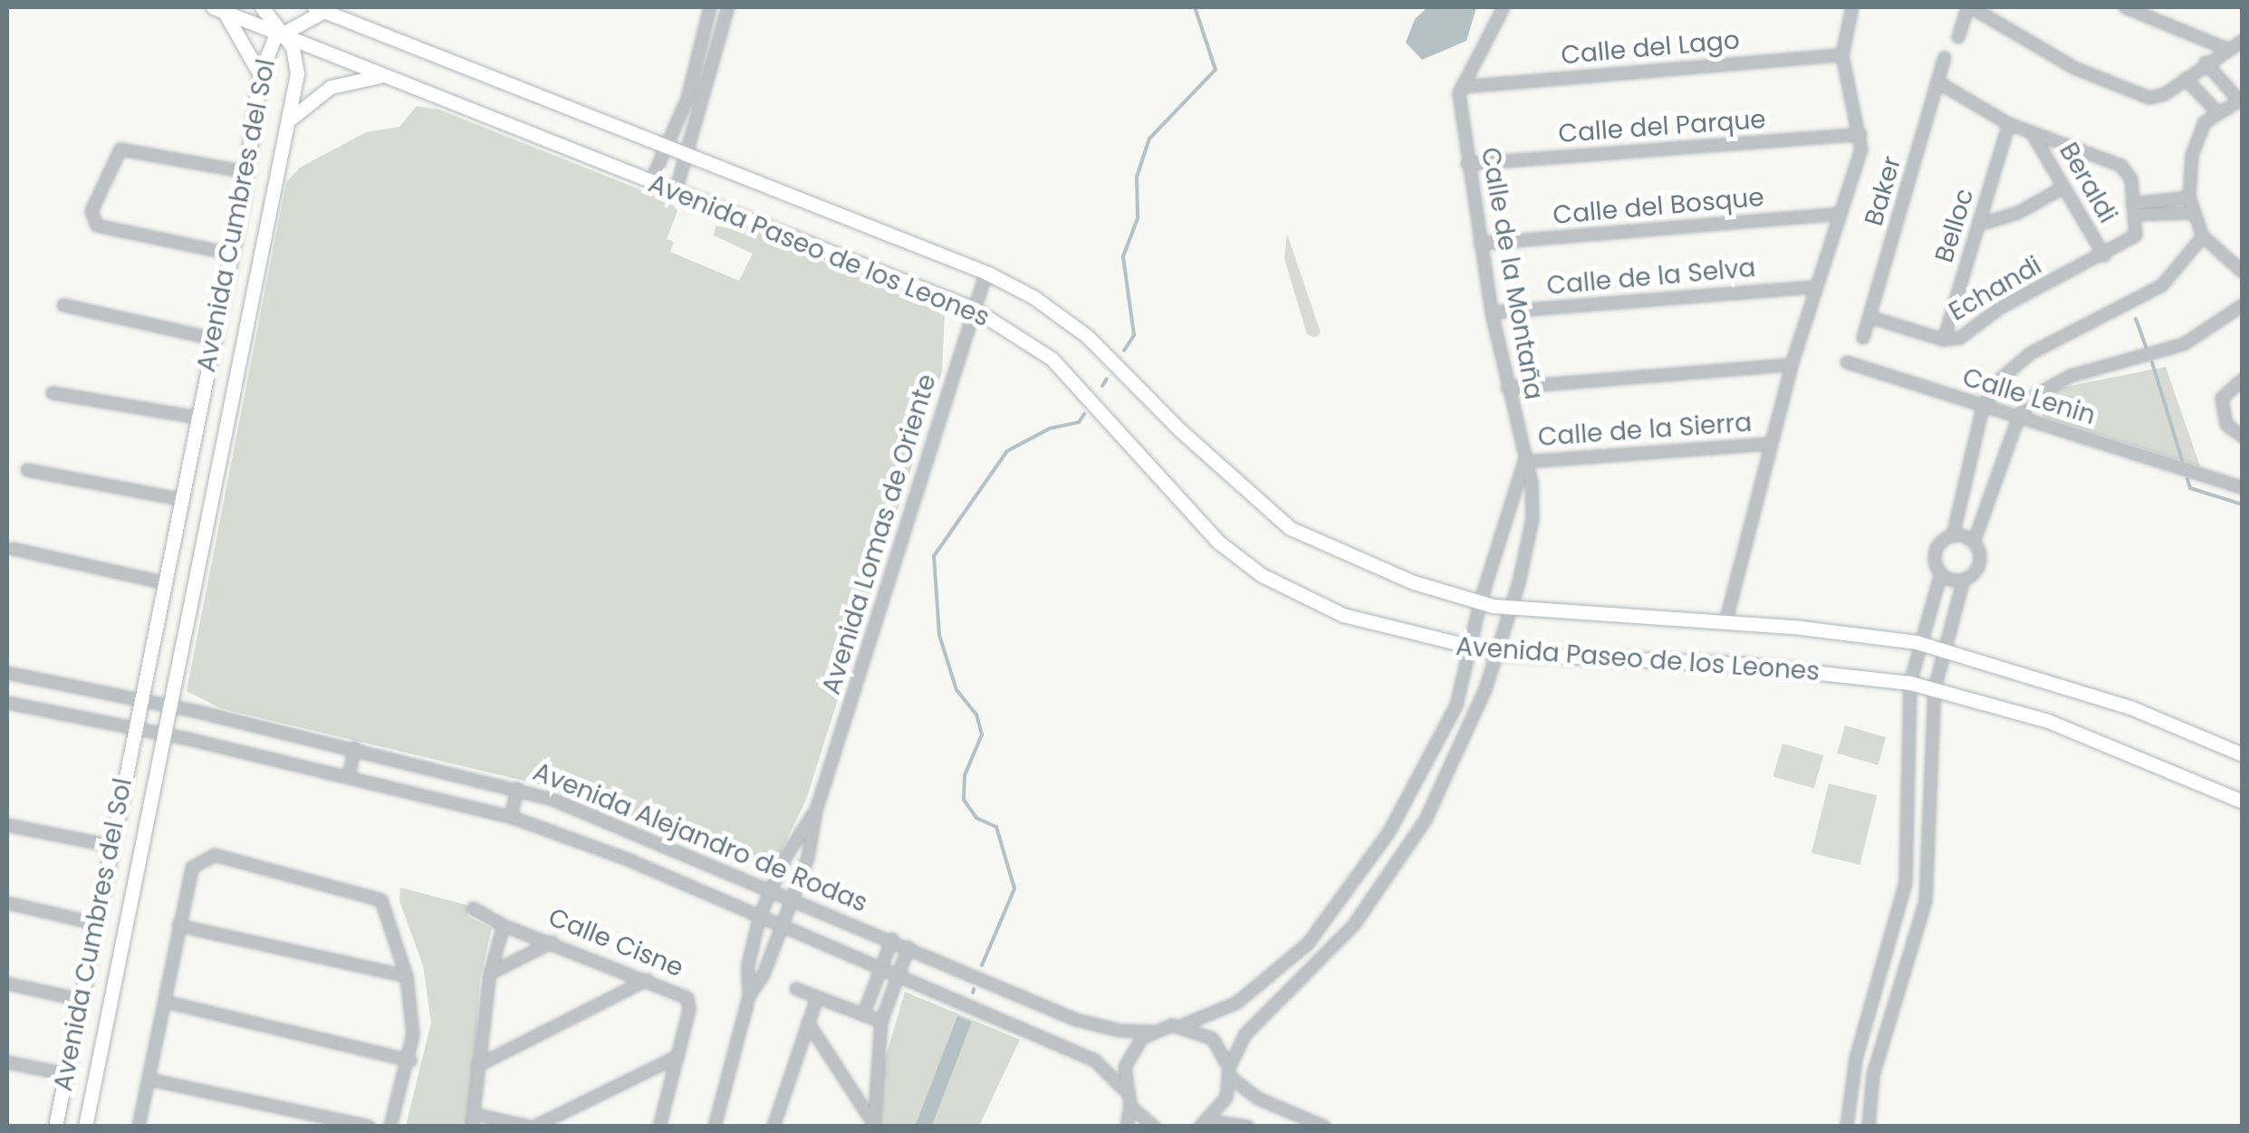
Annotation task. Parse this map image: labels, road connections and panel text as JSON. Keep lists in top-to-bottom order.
{
  "streets": {
    "main road": ["Avenida Cumbres del Sol", "Avenida Paseo de los Leones"],
    "street": [
      "Calle del Lago",
      "Calle del Parque",
      "Beraldi",
      "Baker",
      "Calle del Bosque",
      "Belloc",
      "Calle de la Montaña",
      "Calle de la Selva",
      "Echandi",
      "Calle Lenin",
      "Calle de la Sierra",
      "Avenida Lomas de Oriente",
      "Avenida Alejandro de Rodas",
      "Calle Cisne"
    ]
  },
  "crossings": [
    ["Calle del Lago", "Calle de la Montaña"],
    ["Calle del Parque", "Calle de la Montaña"],
    ["Beraldi", "Echandi"],
    ["Baker", "Echandi"],
    ["Calle del Bosque", "Calle de la Montaña"],
    ["Avenida Cumbres del Sol", "Avenida Paseo de los Leones"],
    ["Avenida Cumbres del Sol", "Avenida Alejandro de Rodas"],
    ["Belloc", "Echandi"],
    ["Avenida Paseo de los Leones", "Calle de la Montaña"],
    ["Avenida Paseo de los Leones", "Avenida Lomas de Oriente"],
    ["Avenida Paseo de los Leones", "Avenida Alejandro de Rodas"],
    ["Calle de la Montaña", "Calle de la Selva"],
    ["Calle de la Montaña", "Calle de la Sierra"],
    ["Calle de la Montaña", "Avenida Alejandro de Rodas"],
    ["Calle de la Sierra", "Avenida Alejandro de Rodas"],
    ["Avenida Lomas de Oriente", "Avenida Alejandro de Rodas"]
  ]
}
